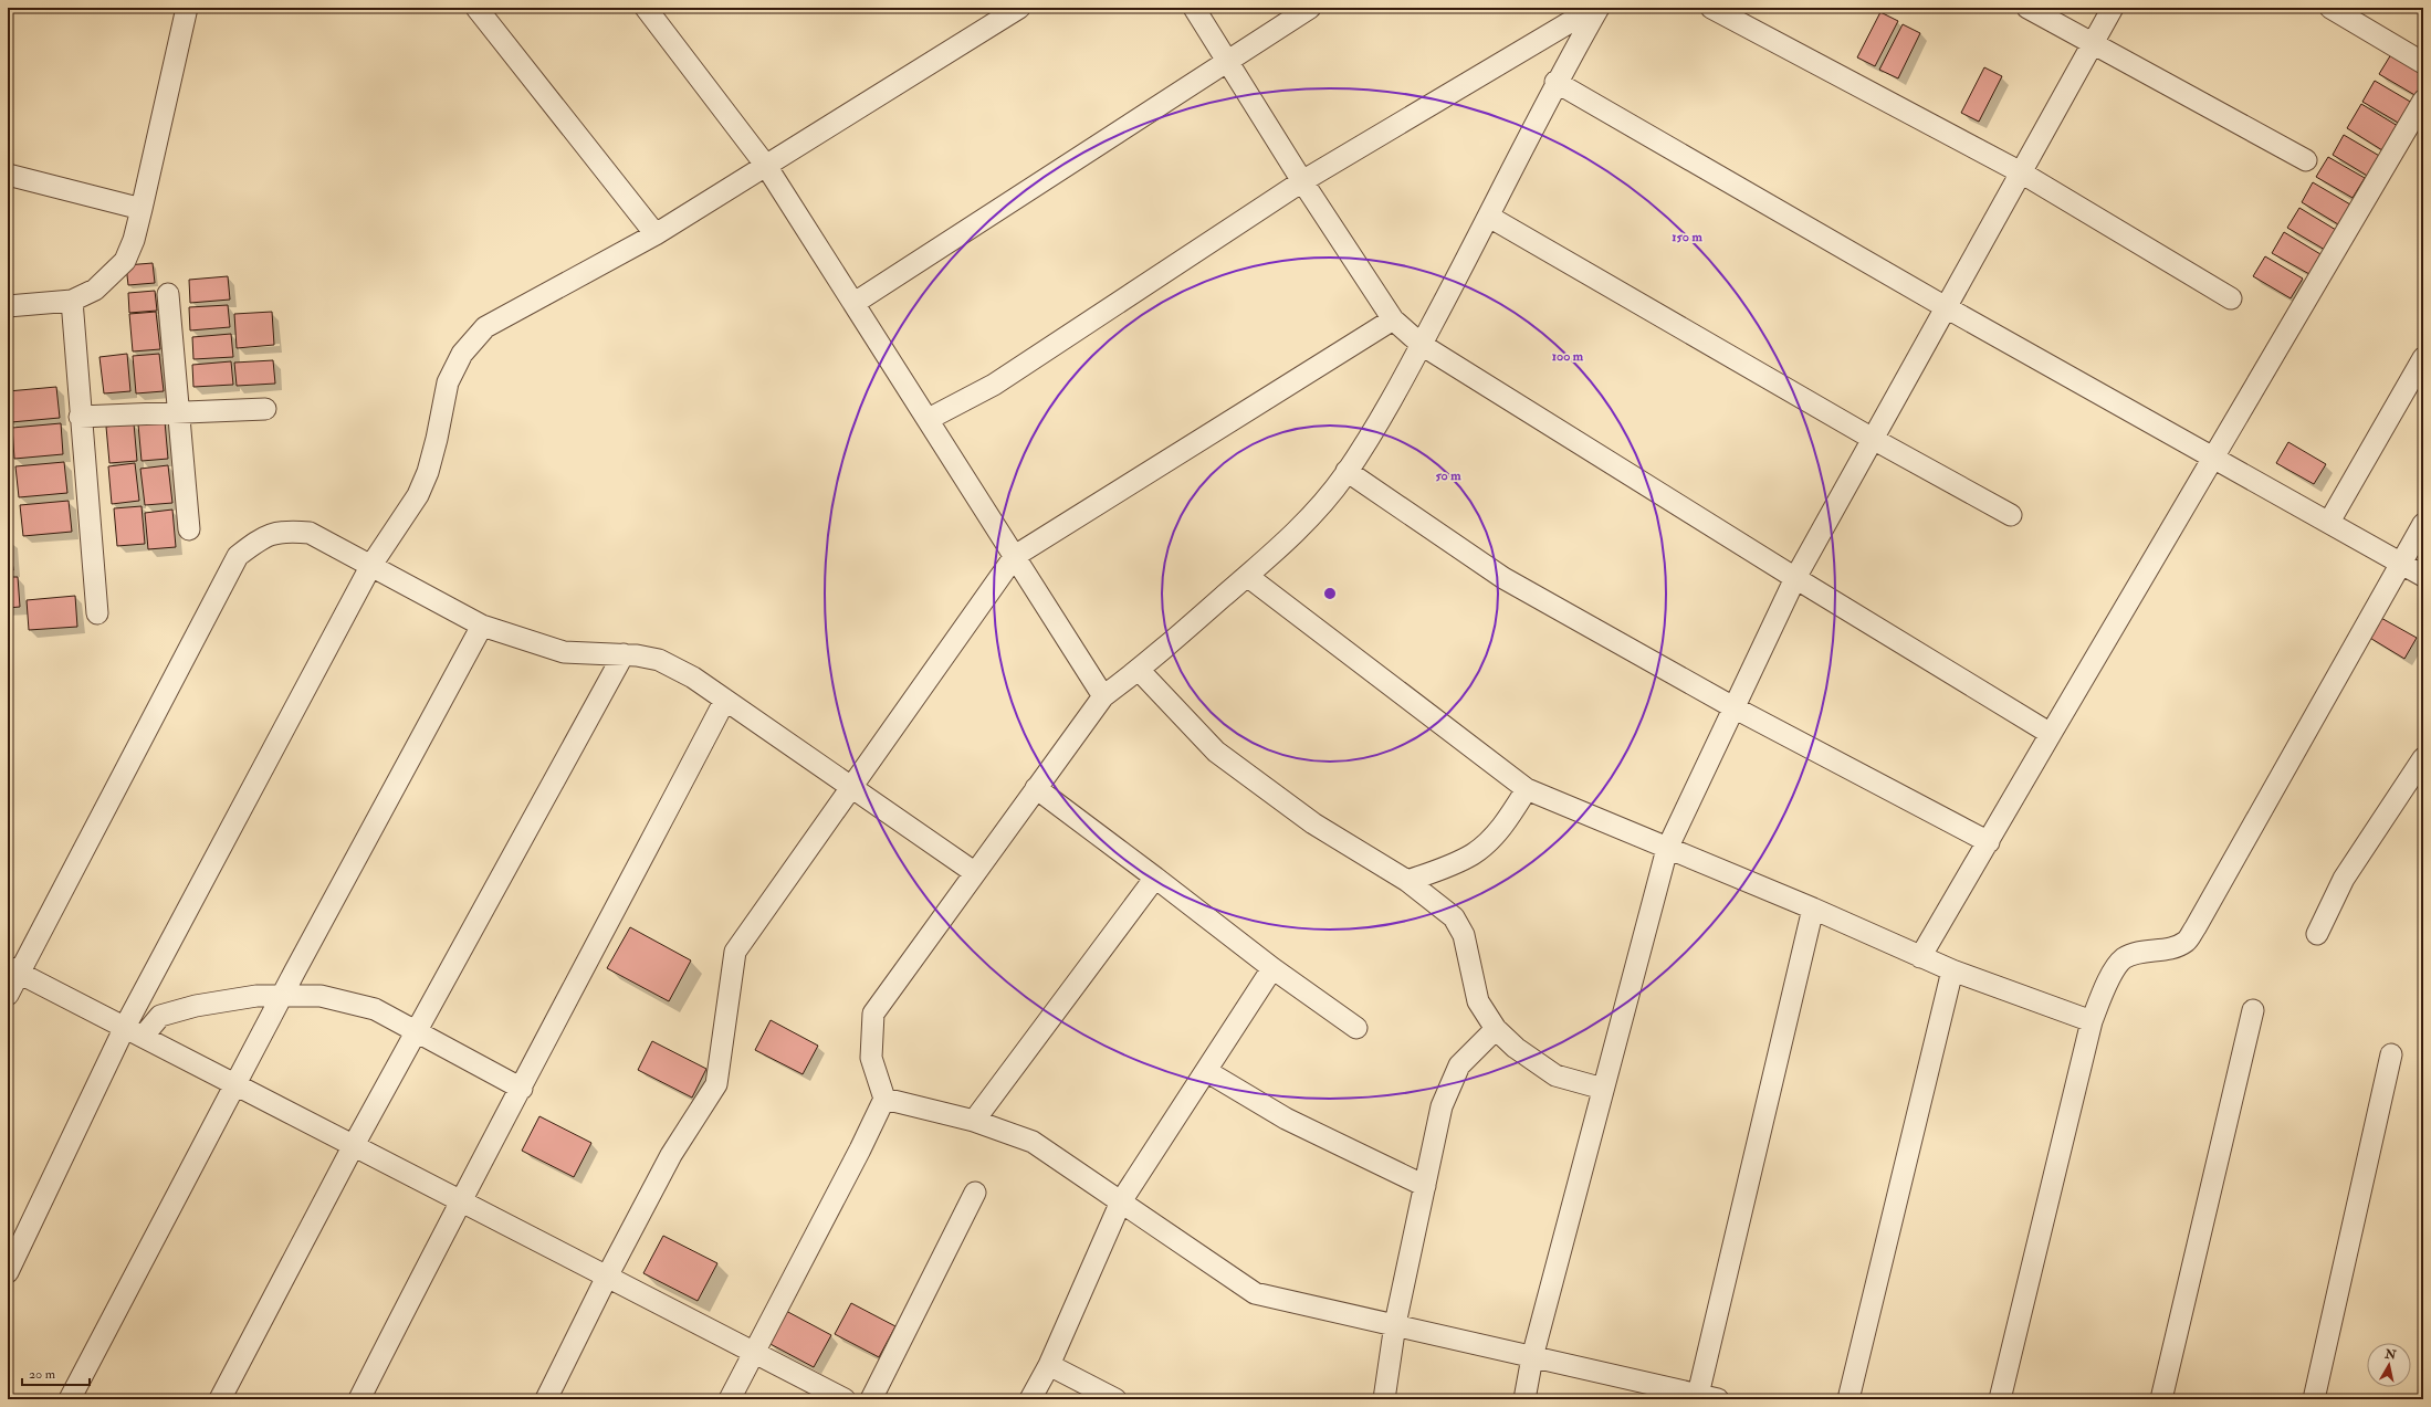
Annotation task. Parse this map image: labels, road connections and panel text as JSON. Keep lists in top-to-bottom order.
{
  "scale_bar": "20 m",
  "north": "top",
  "rings": ["150 m", "100 m", "50 m"]
}
